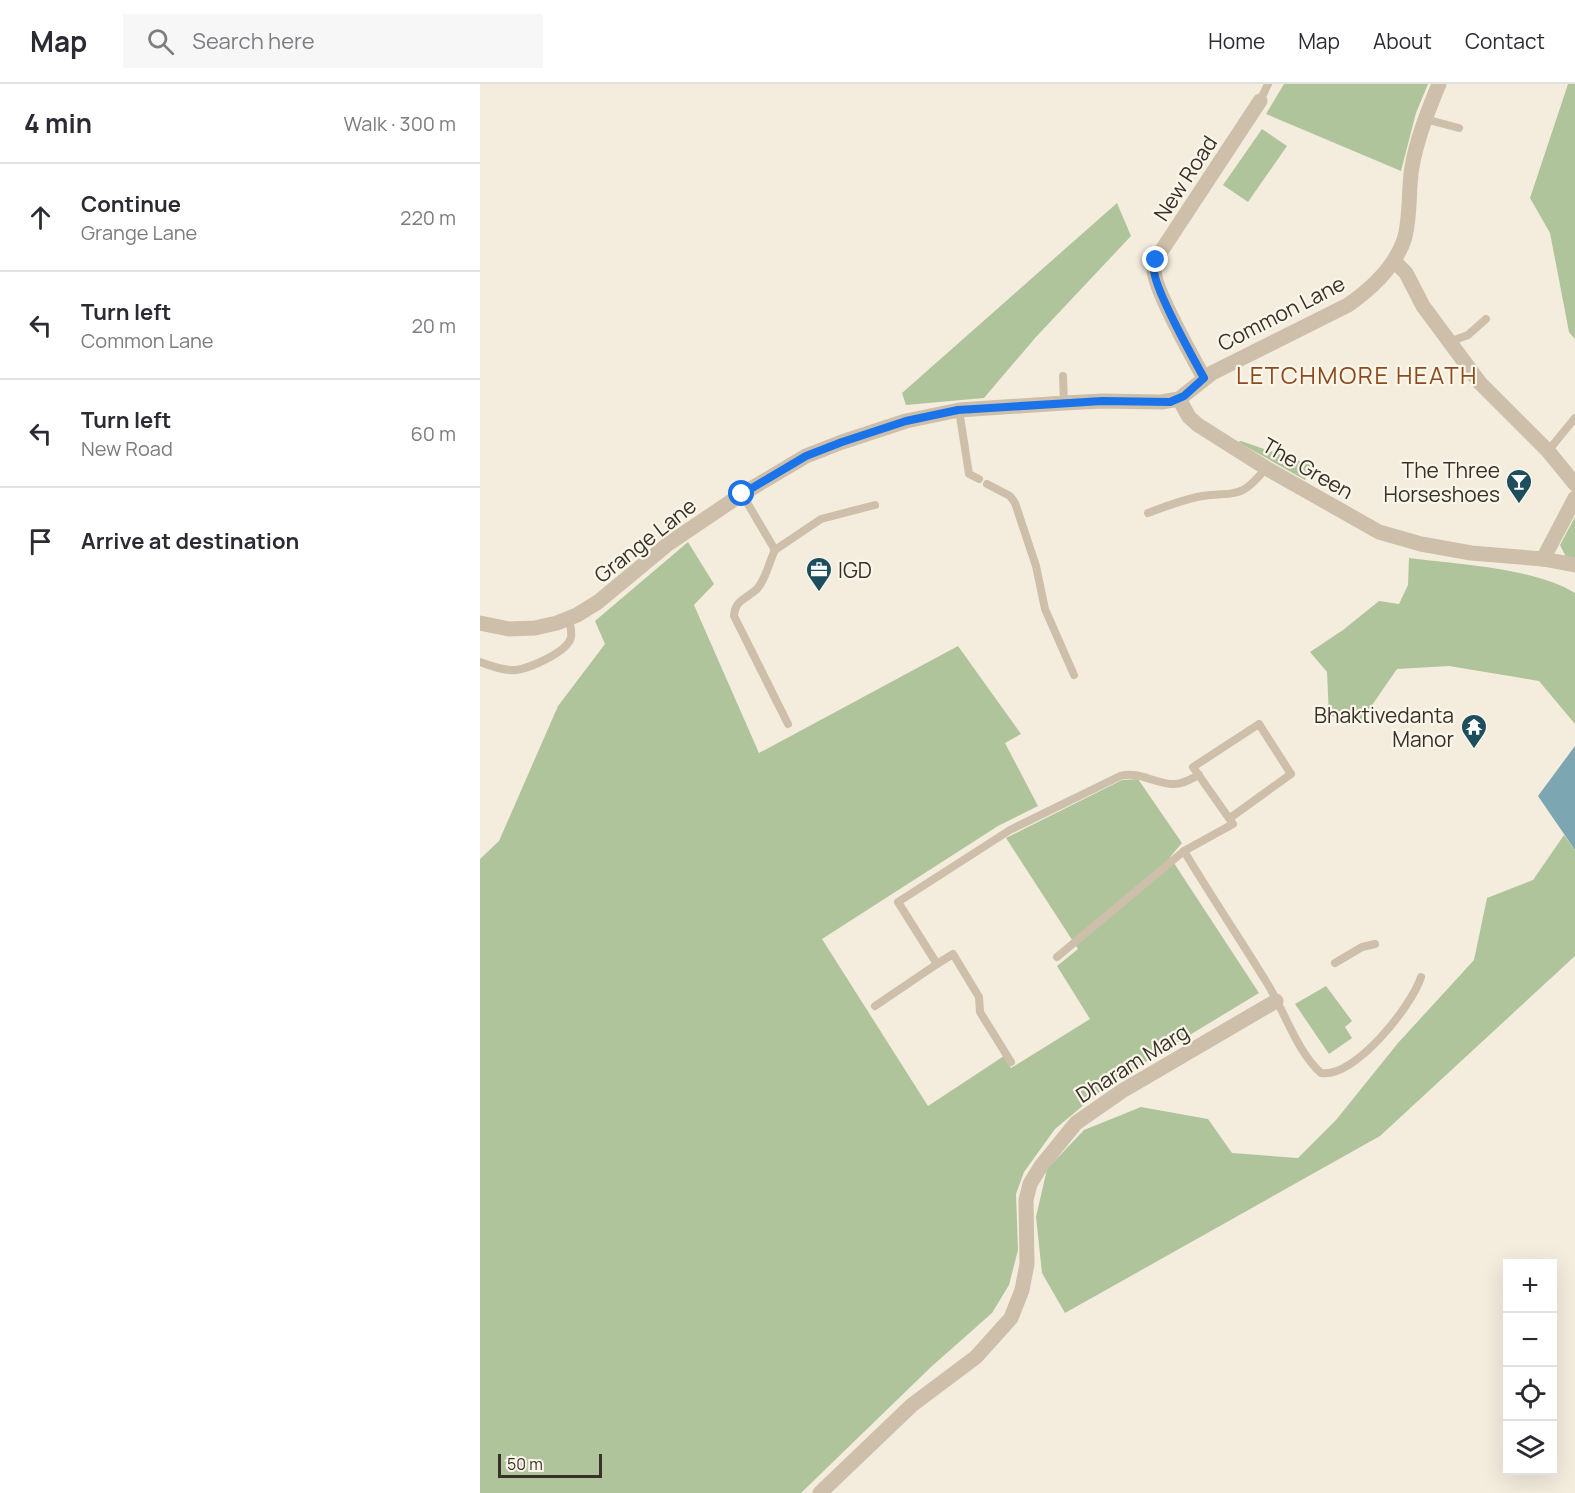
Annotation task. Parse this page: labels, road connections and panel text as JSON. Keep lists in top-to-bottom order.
{
  "streets": {
    "street": [
      "New Road",
      "Common Lane",
      "The Green",
      "Grange Lane",
      "Dharam Marg"
    ]
  },
  "crossings": [
    ["New Road", "Common Lane"],
    ["Common Lane", "The Green"],
    ["Common Lane", "Grange Lane"],
    ["The Green", "Grange Lane"]
  ],
  "districts": ["LETCHMORE HEATH"],
  "places": {
    "bar": ["The Three Horseshoes"],
    "office": ["IGD"],
    "temple": ["Bhaktivedanta Manor"]
  },
  "scale_bar": "50 m",
  "page": {
    "header": "Map",
    "search": "Search here",
    "nav": [
      "Home",
      "Map",
      "About",
      "Contact"
    ],
    "heading": ["4 min", "Walk · 300 m"],
    "list": [
      ["Continue", "Grange Lane", "220 m"],
      ["Turn left", "Common Lane", "20 m"],
      ["Turn left", "New Road", "60 m"],
      "Arrive at destination"
    ],
    "map_buttons": ["+", "−"],
    "scale": "50 m"
  }
}
